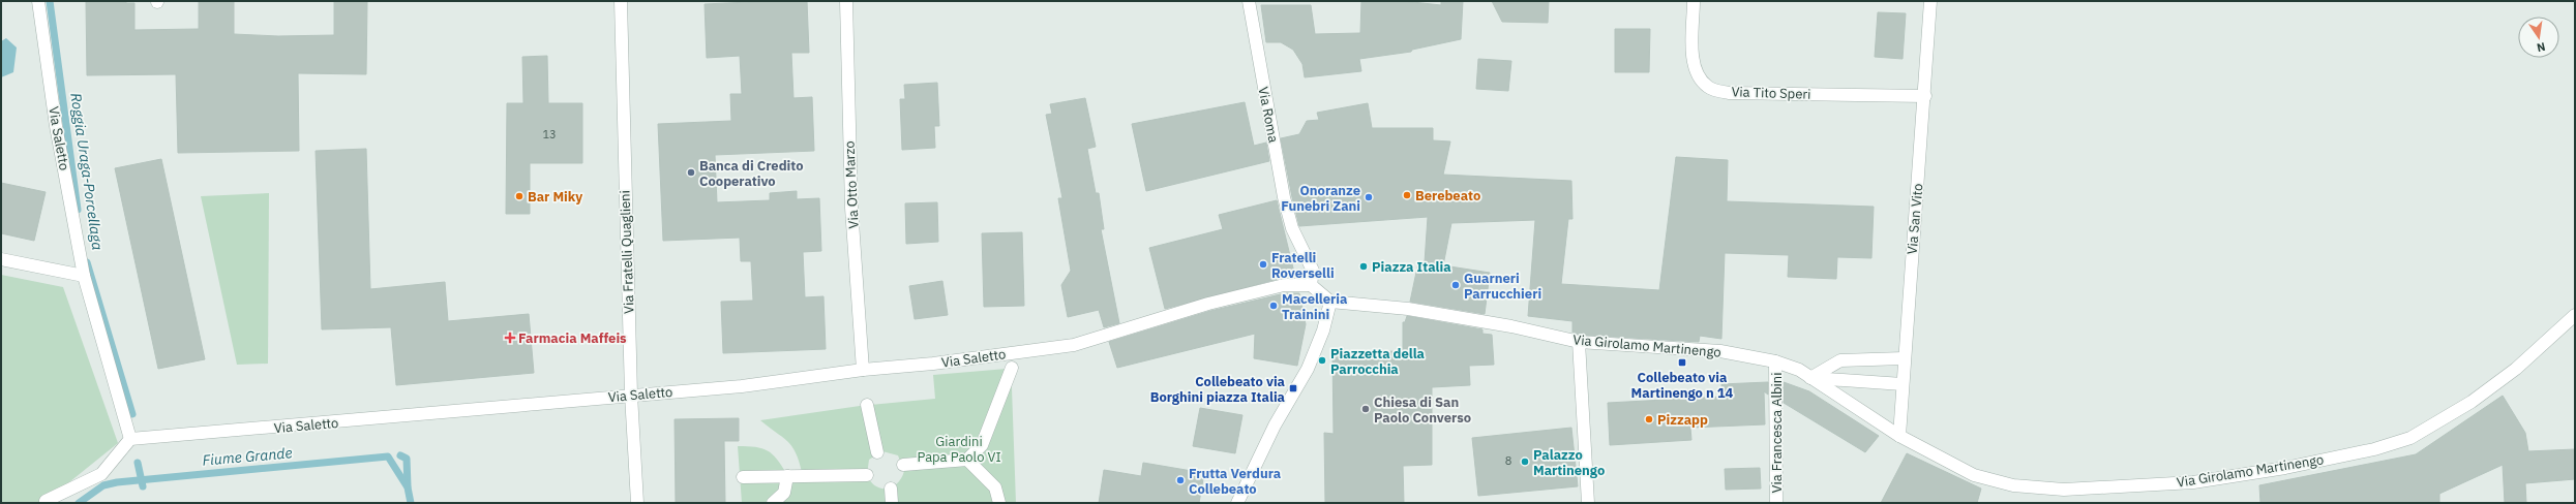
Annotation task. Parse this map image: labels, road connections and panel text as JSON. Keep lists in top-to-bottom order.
{
  "streets": {
    "street": [
      "Via Tito Speri",
      "Via Roma",
      "Via Saletto",
      "Via Otto Marzo",
      "Via San Vito",
      "Via Fratelli Quaglieni",
      "Via Girolamo Martinengo",
      "Via Francesca Albini"
    ]
  },
  "crossings": [
    ["Via Tito Speri", "Via San Vito"],
    ["Via Roma", "Via Saletto"],
    ["Via Saletto", "Via Otto Marzo"],
    ["Via Saletto", "Via Fratelli Quaglieni"],
    ["Via San Vito", "Via Girolamo Martinengo"],
    ["Via Girolamo Martinengo", "Via Francesca Albini"]
  ],
  "water": ["Roggia Uraga-Porcellaga", "Fiume Grande"],
  "parks": ["Giardini Papa Paolo VI"],
  "places": {
    "other": [
      "Banca di Credito Cooperativo",
      "Berebeato",
      "Bar Miky",
      "Onoranze Funebri Zani",
      "Fratelli Roverselli",
      "Piazza Italia",
      "Guarneri Parrucchieri",
      "Macelleria Trainini",
      "Piazzetta della Parrocchia",
      "Chiesa di San Paolo Converso",
      "Pizzapp",
      "Palazzo Martinengo",
      "Frutta Verdura Collebeato"
    ],
    "health": ["Farmacia Maffeis"],
    "transit": ["Collebeato via Martinengo n 14", "Collebeato via Borghini piazza Italia"]
  },
  "house_numbers": ["13", "8"],
  "north": "bottom"
}
